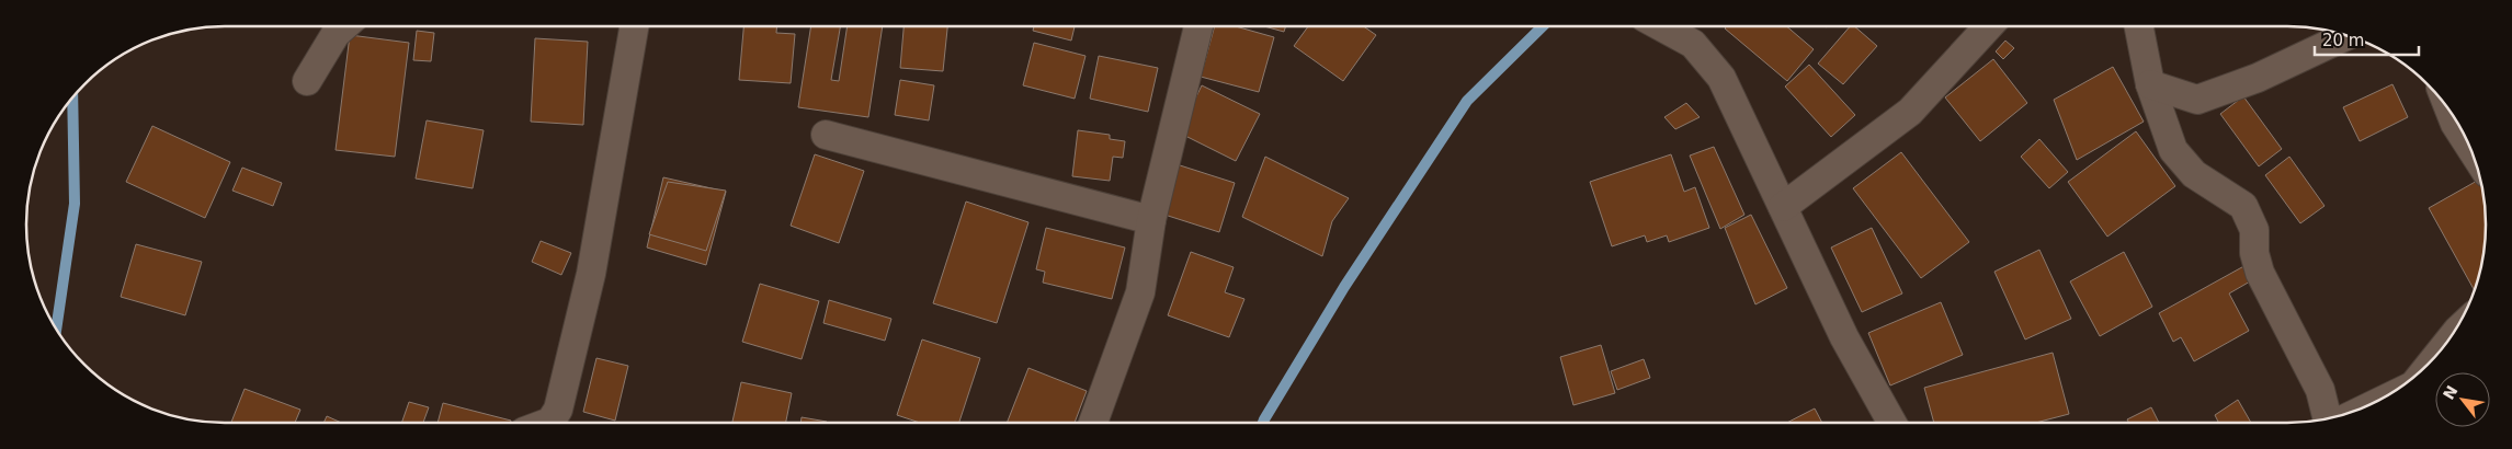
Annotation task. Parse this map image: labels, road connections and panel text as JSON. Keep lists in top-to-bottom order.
{
  "scale_bar": "20 m",
  "north": "top left"
}
